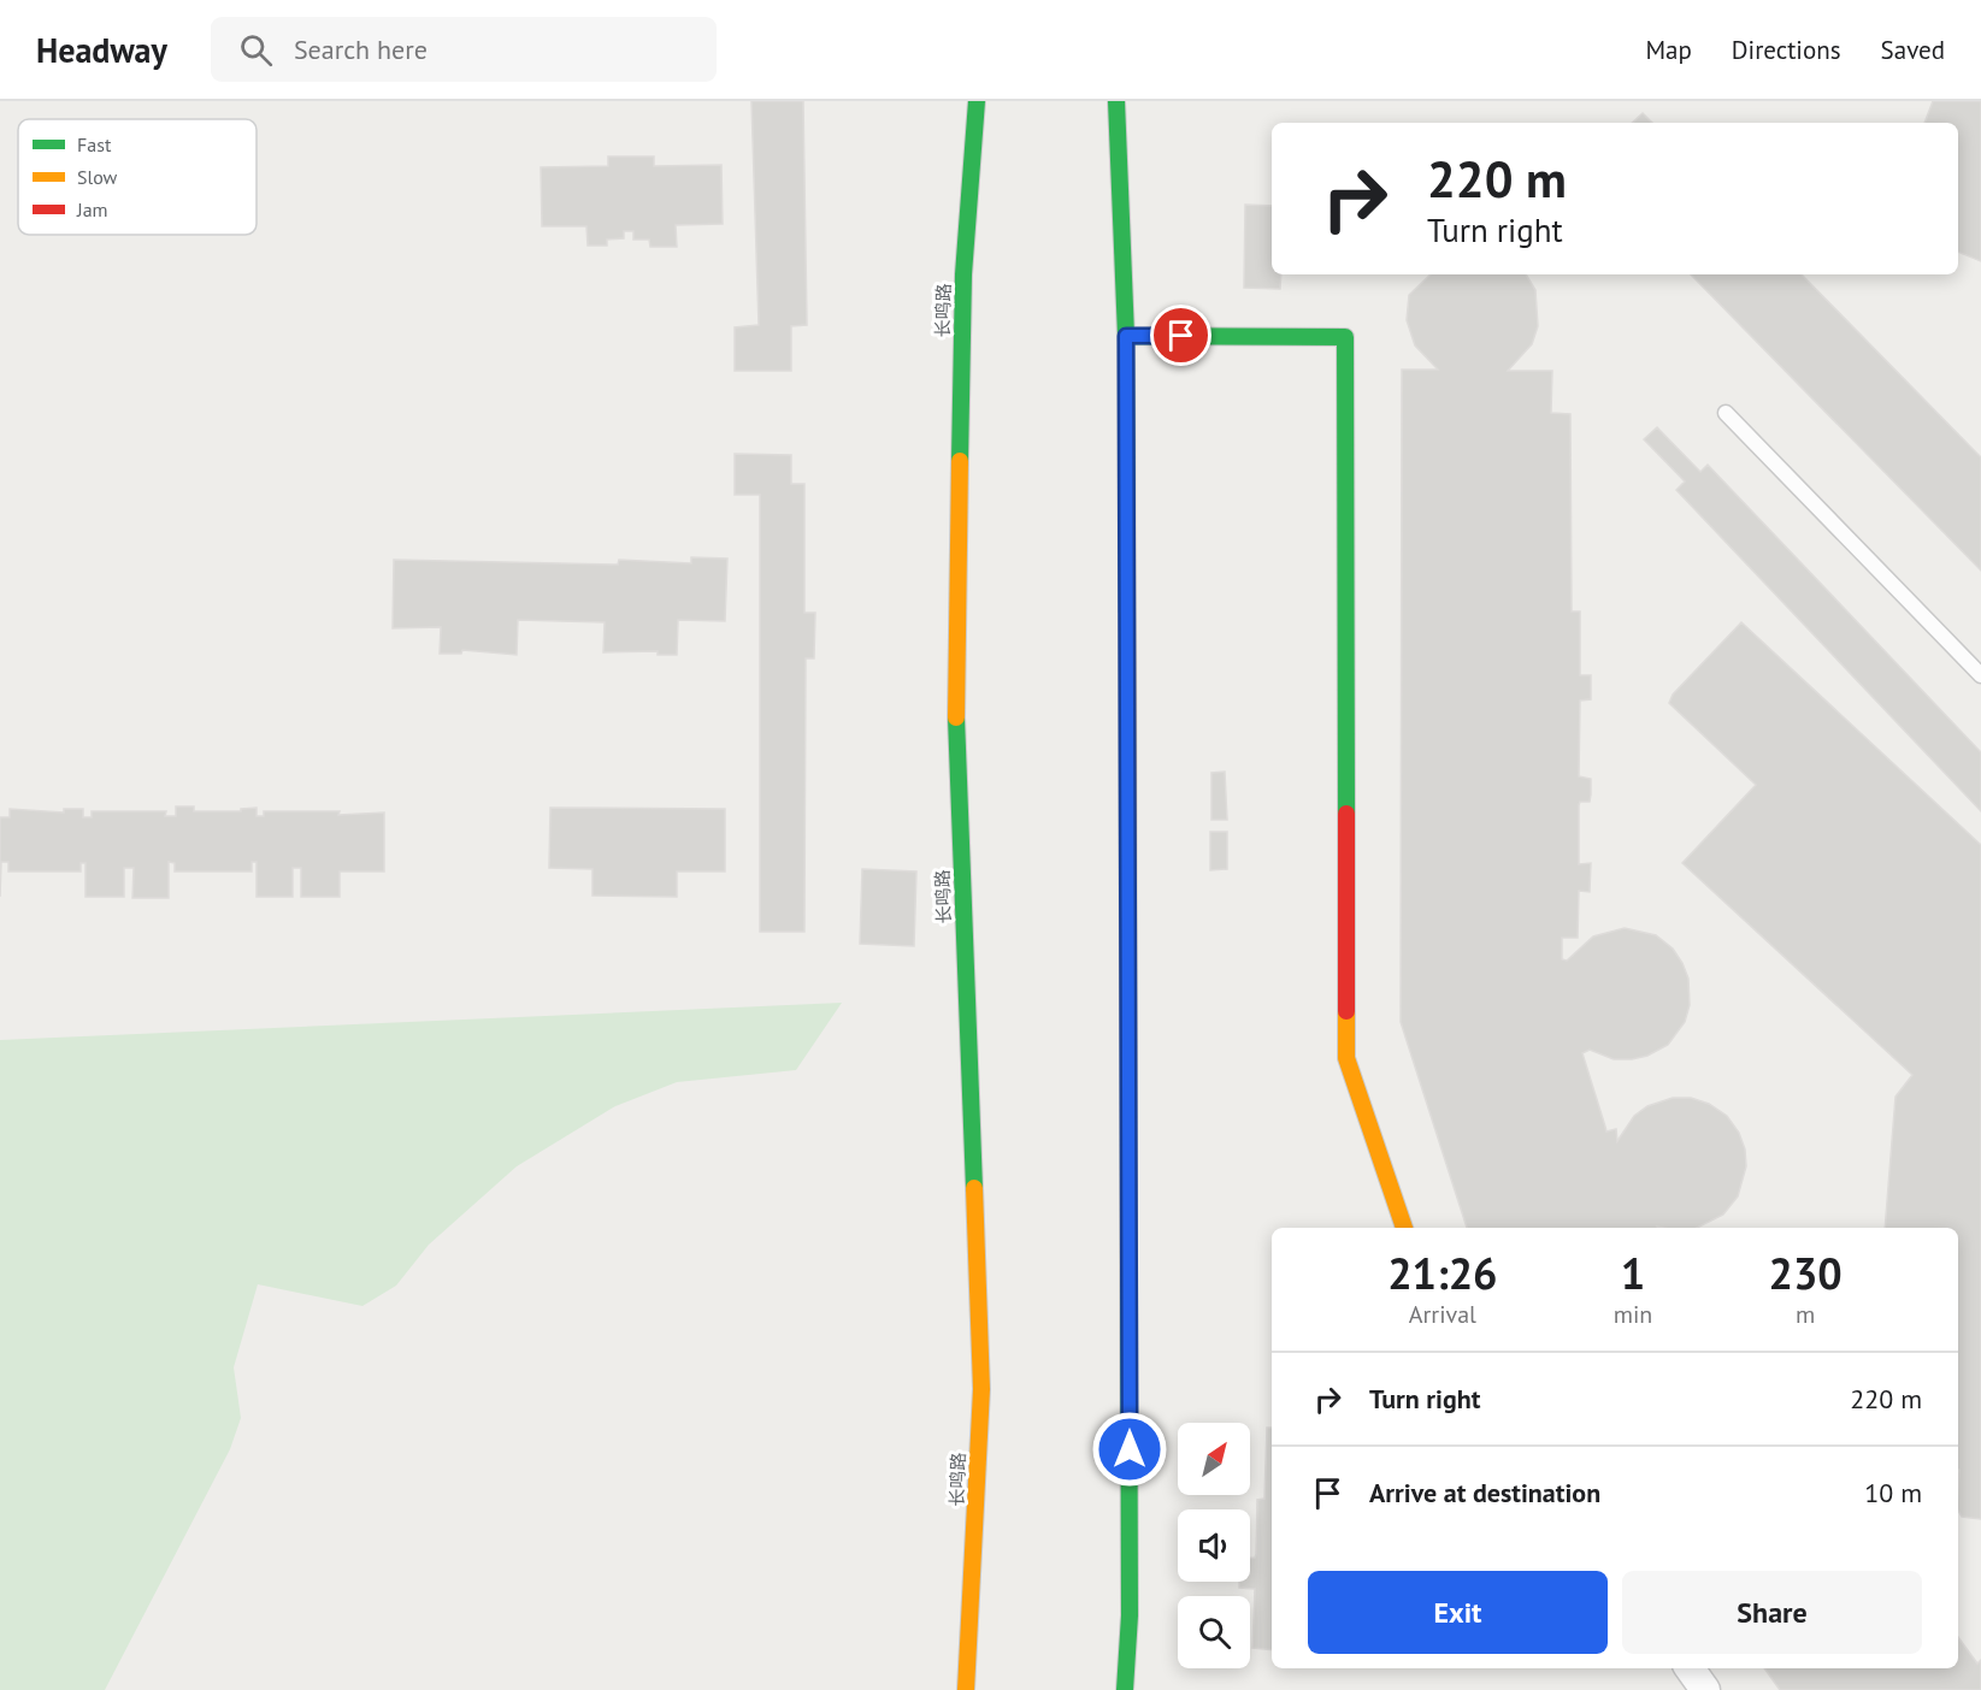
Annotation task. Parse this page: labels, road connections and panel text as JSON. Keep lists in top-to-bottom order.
{
  "streets": {
    "main road": ["长鸣路"]
  },
  "legend": ["Fast", "Slow", "Jam"],
  "north": "top right",
  "page": {
    "header": "Headway",
    "search": "Search here",
    "nav": ["Map", "Directions", "Saved"],
    "turn": ["220 m", "Turn right"],
    "eta": [
      "21:26",
      "Arrival",
      "1",
      "min",
      "230",
      "m"
    ],
    "list": [
      {
        "name": "Turn right",
        "value": "220 m"
      },
      {
        "name": "Arrive at destination",
        "value": "10 m"
      }
    ],
    "buttons": ["Exit", "Share"]
  }
}
